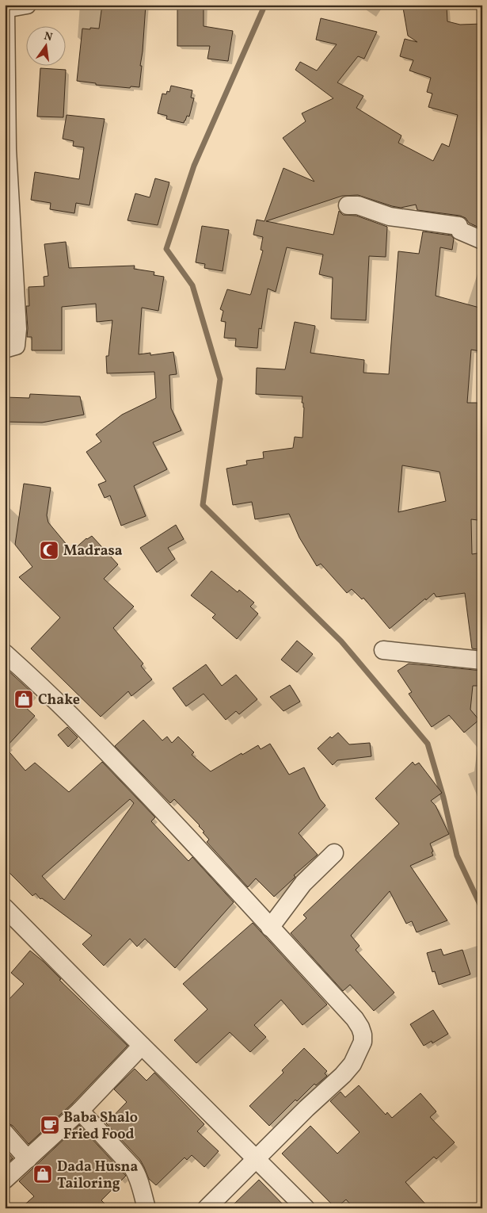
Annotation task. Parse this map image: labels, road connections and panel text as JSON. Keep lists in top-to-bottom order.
{
  "places": {
    "mosque": ["Madrasa"],
    "shop": ["Chake", "Dada Husna Tailoring"],
    "cafe": ["Baba Shalo Fried Food"]
  },
  "north": "top"
}
